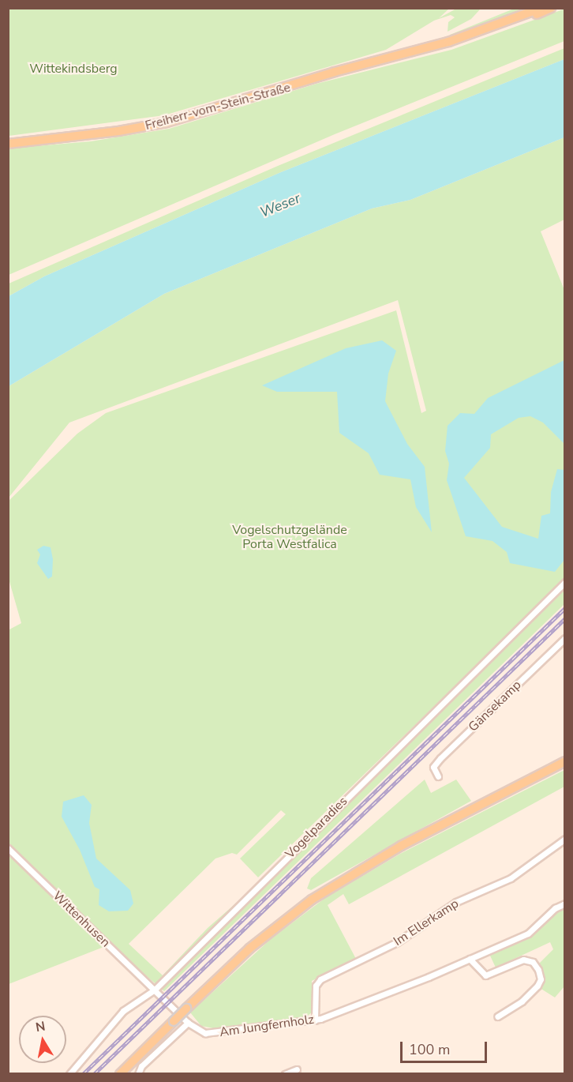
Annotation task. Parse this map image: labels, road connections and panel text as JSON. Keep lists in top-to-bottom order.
{
  "streets": {
    "main road": ["Freiherr-vom-Stein-Straße"],
    "street": [
      "Gänsekamp",
      "Vogelparadies",
      "Wittenhusen",
      "Im Ellerkamp",
      "Am Jungfernholz"
    ]
  },
  "crossings": [
    ["Vogelparadies", "Wittenhusen"],
    ["Vogelparadies", "Am Jungfernholz"],
    ["Wittenhusen", "Am Jungfernholz"],
    ["Im Ellerkamp", "Am Jungfernholz"]
  ],
  "water": ["Weser"],
  "parks": ["Wittekindsberg", "Vogelschutzgelände Porta Westfalica"],
  "scale_bar": "100 m",
  "north": "top"
}
